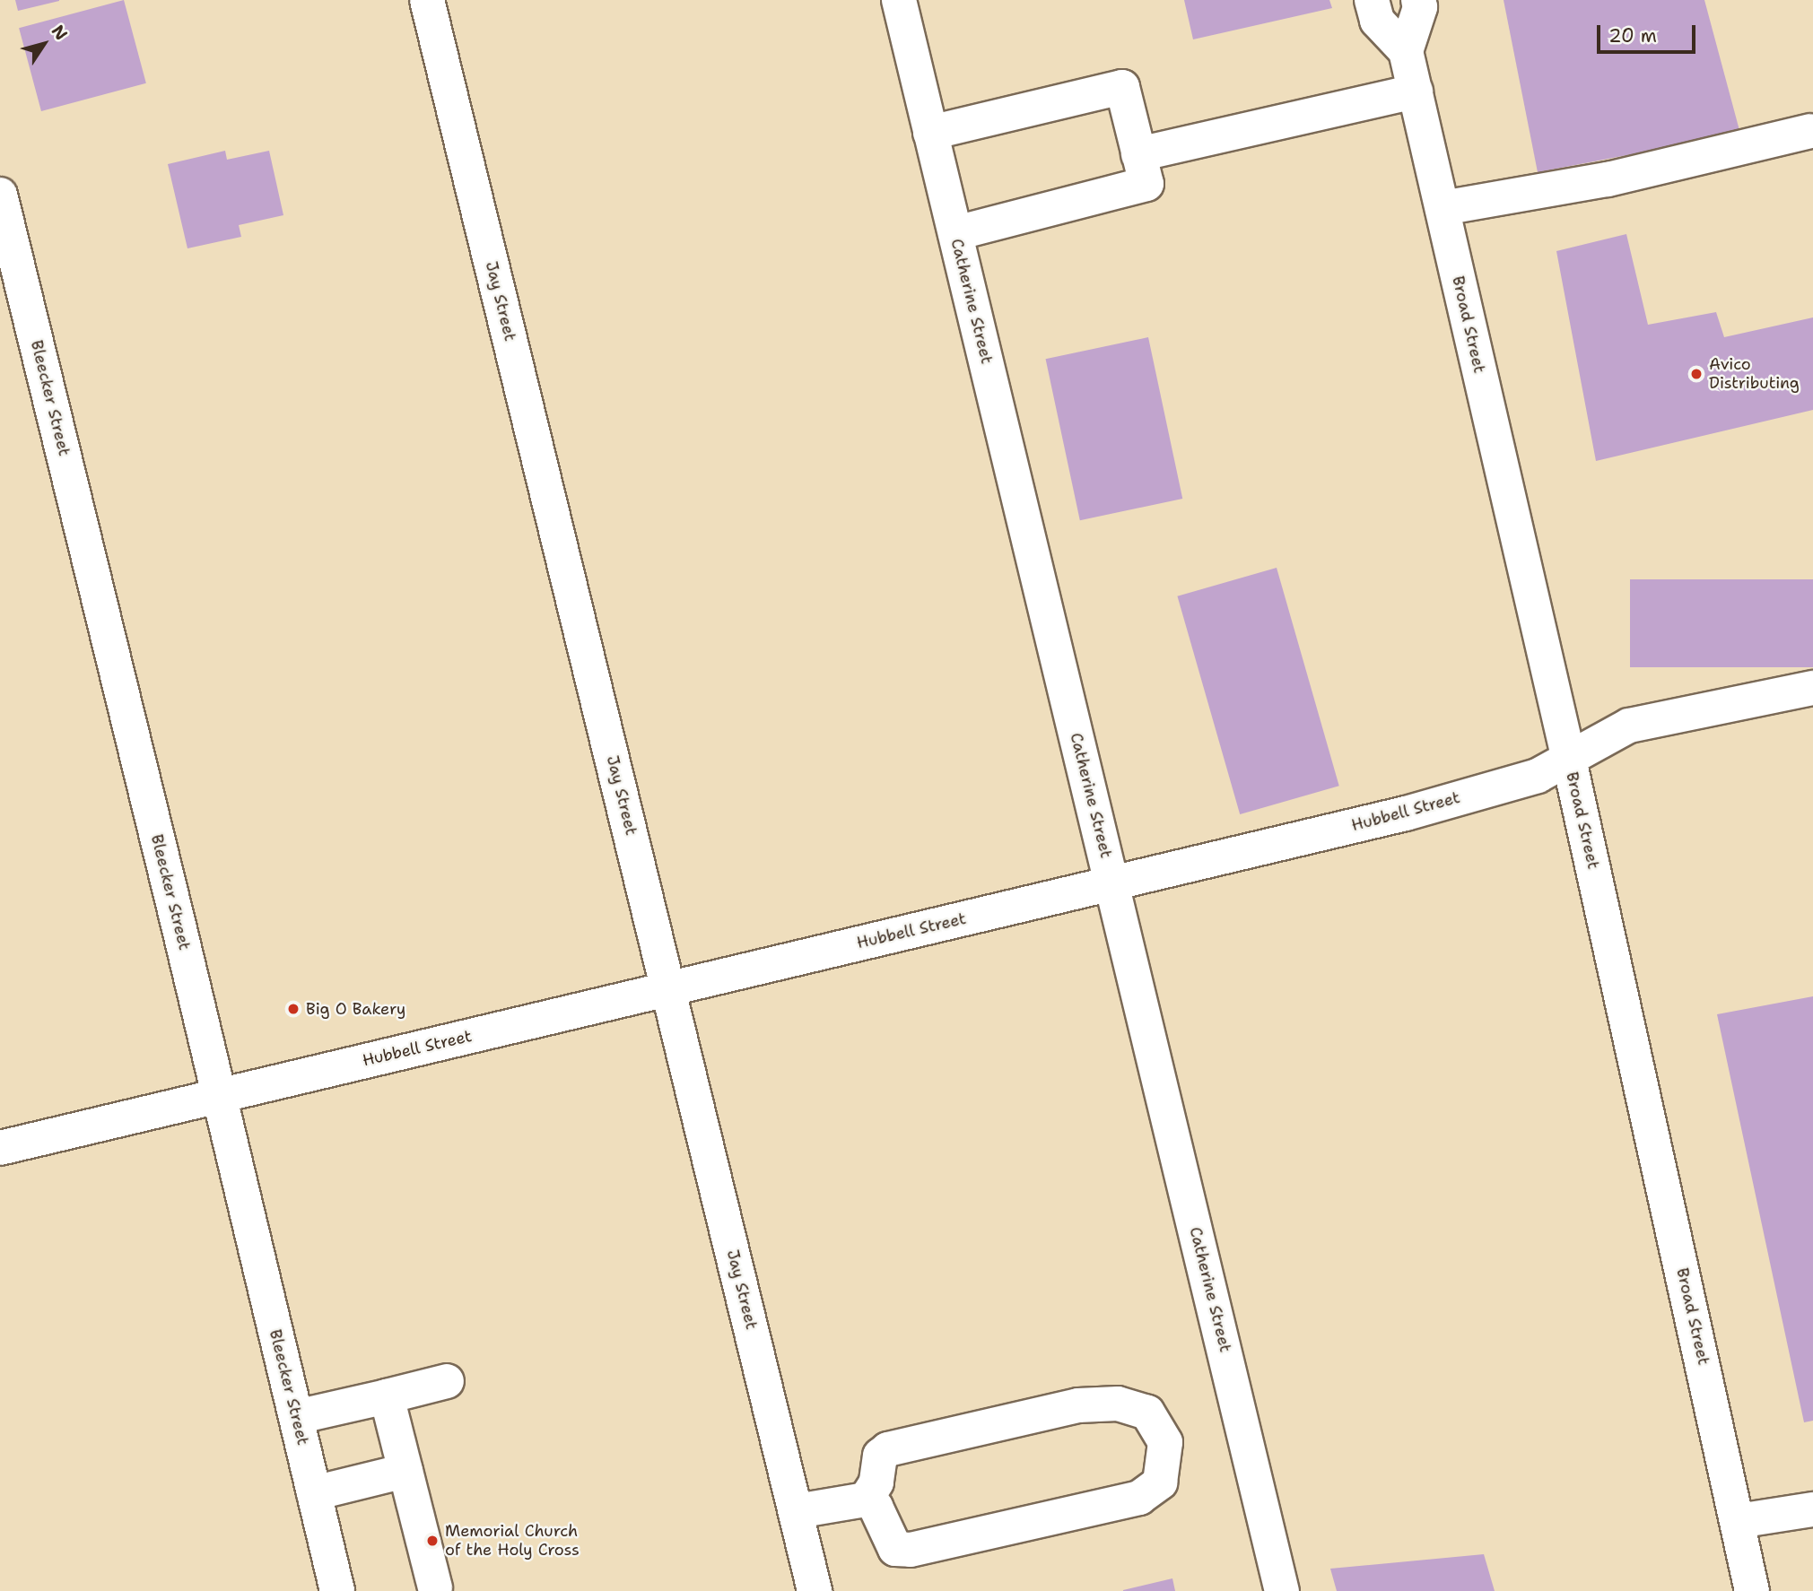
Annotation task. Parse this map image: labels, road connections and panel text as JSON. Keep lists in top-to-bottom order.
{
  "streets": {
    "street": [
      "Jay Street",
      "Catherine Street",
      "Broad Street",
      "Bleecker Street",
      "Hubbell Street"
    ]
  },
  "crossings": [
    ["Jay Street", "Hubbell Street"],
    ["Catherine Street", "Hubbell Street"],
    ["Broad Street", "Hubbell Street"],
    ["Bleecker Street", "Hubbell Street"]
  ],
  "places": ["Avico Distributing", "Big O Bakery", "Memorial Church of the Holy Cross"],
  "scale_bar": "20 m",
  "north": "top right"
}
